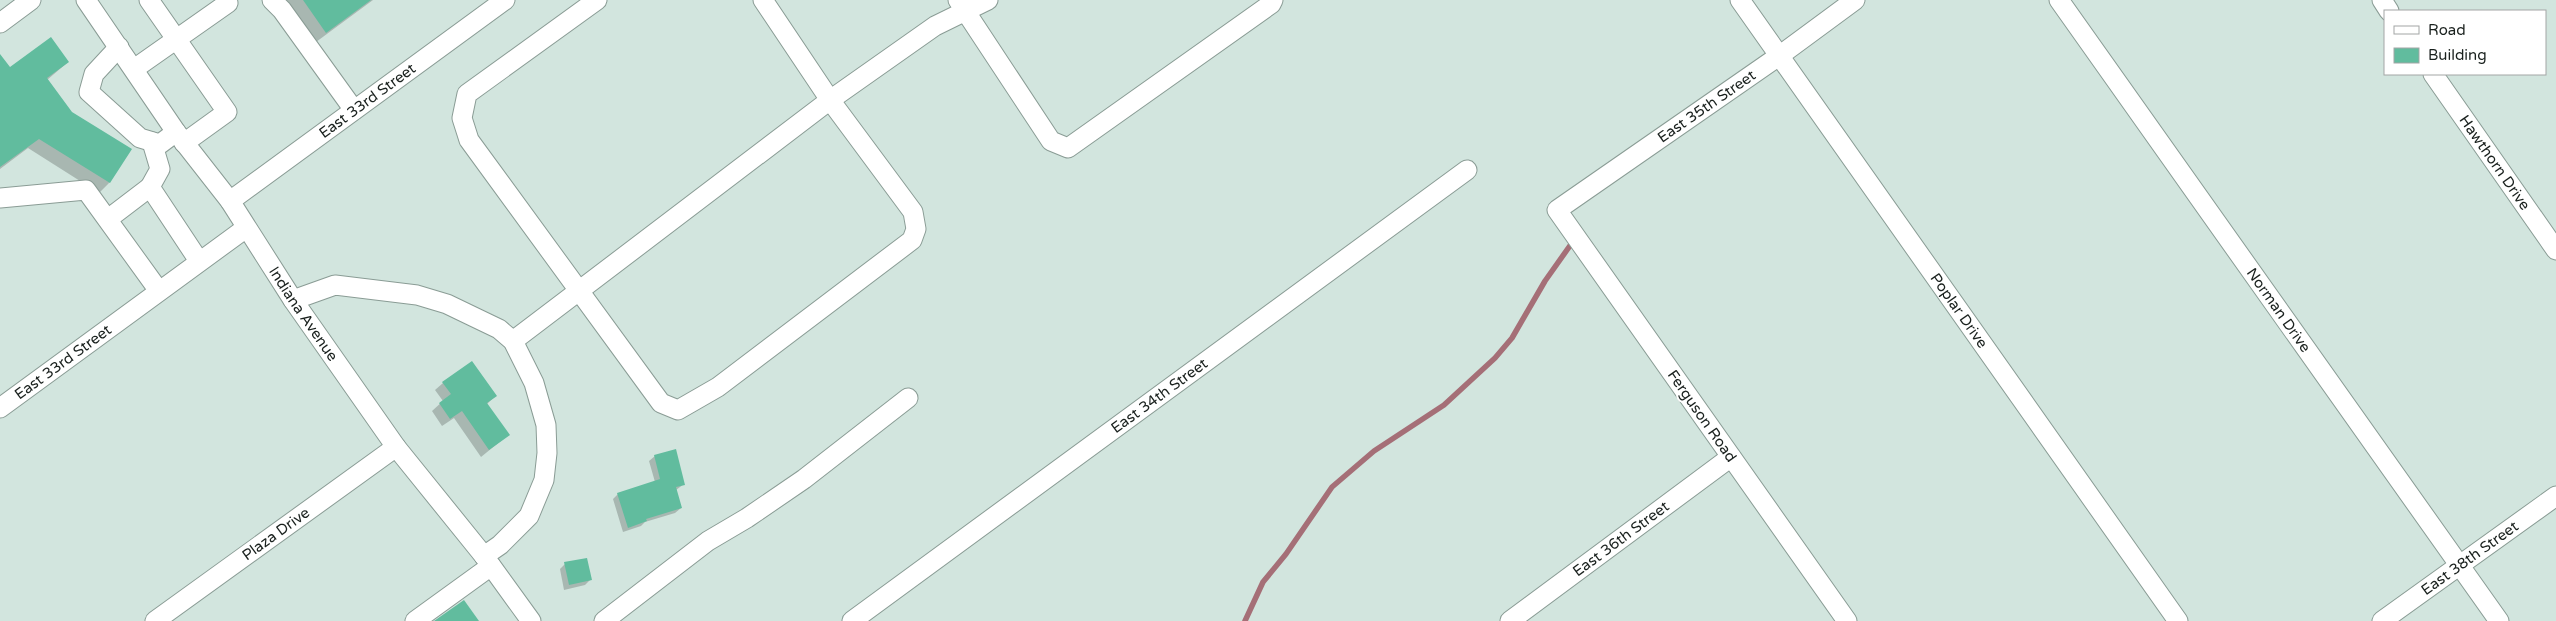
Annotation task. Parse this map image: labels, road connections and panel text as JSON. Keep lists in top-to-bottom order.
{
  "streets": {
    "street": [
      "East 33rd Street",
      "East 35th Street",
      "Hawthorn Drive",
      "Norman Drive",
      "Poplar Drive",
      "Indiana Avenue",
      "East 34th Street",
      "Ferguson Road",
      "Plaza Drive",
      "East 36th Street",
      "East 38th Street"
    ]
  },
  "crossings": [
    ["East 33rd Street", "Indiana Avenue"],
    ["East 35th Street", "Poplar Drive"],
    ["East 35th Street", "Ferguson Road"],
    ["Norman Drive", "East 38th Street"],
    ["Indiana Avenue", "Plaza Drive"],
    ["Ferguson Road", "East 36th Street"]
  ],
  "legend": ["Road", "Building"]
}
